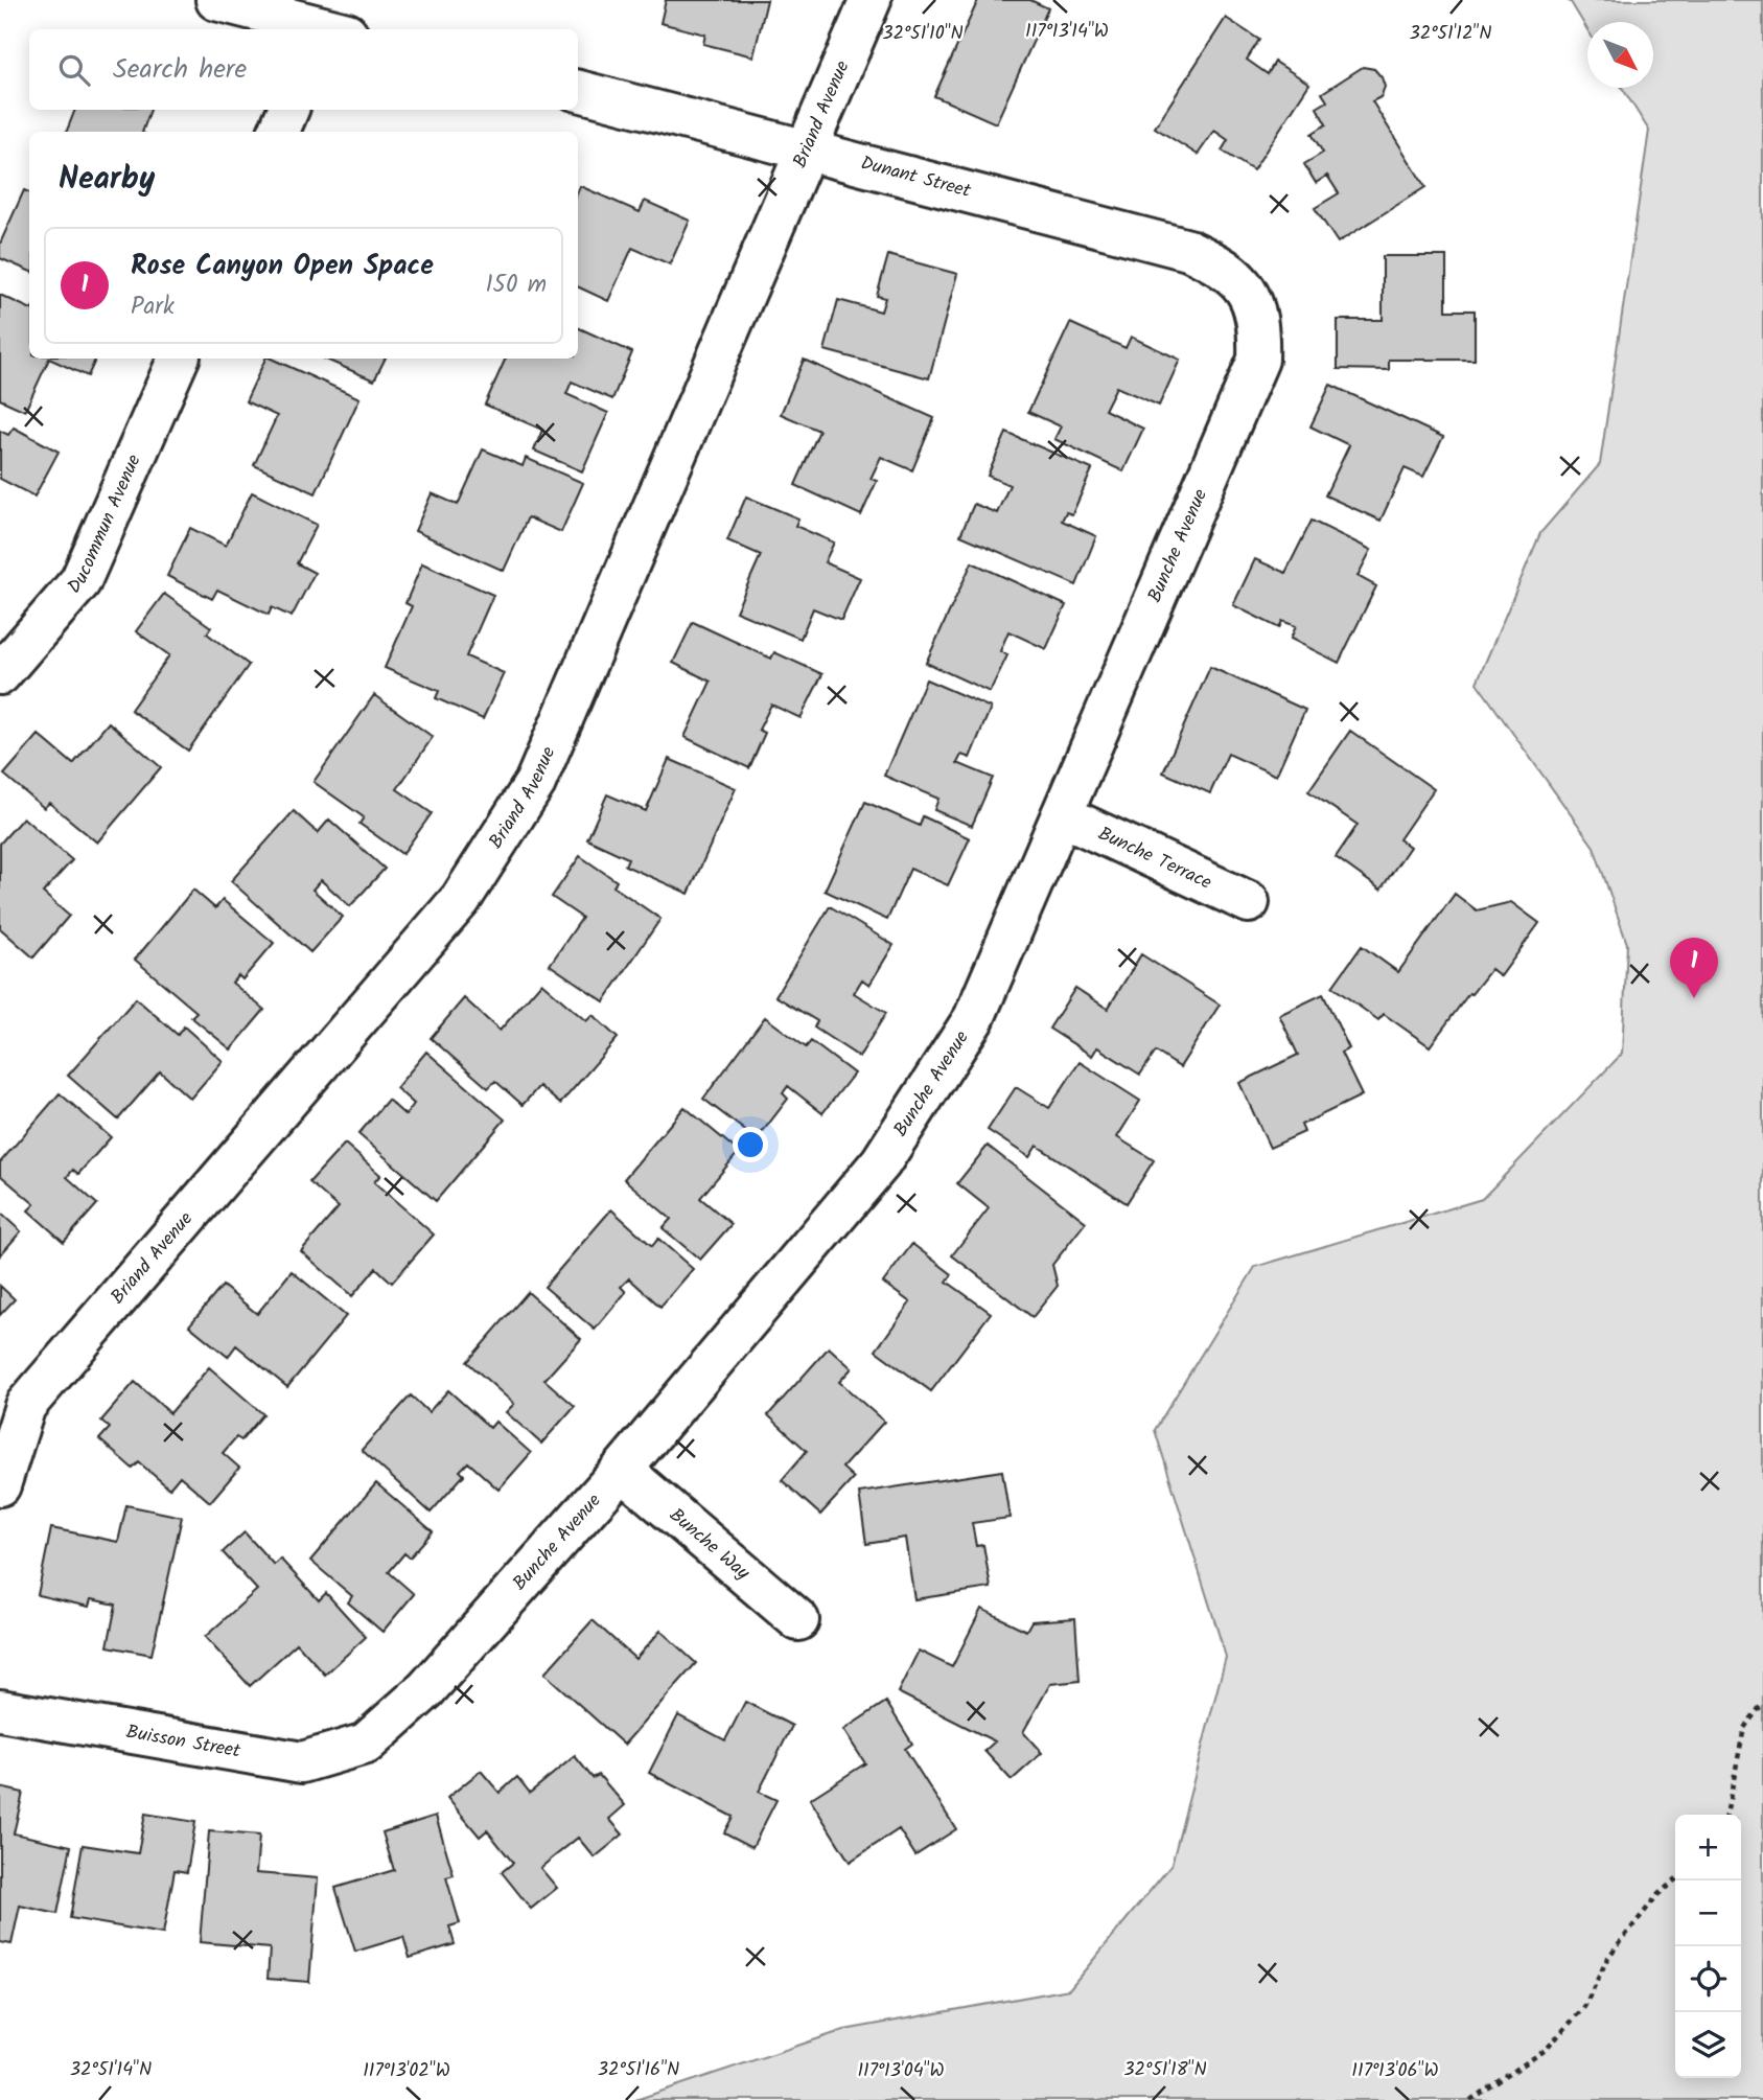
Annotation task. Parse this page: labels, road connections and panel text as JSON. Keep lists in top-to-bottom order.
{
  "streets": {
    "street": [
      "Briand Avenue",
      "Dunant Street",
      "Ducommun Avenue",
      "Bunche Avenue",
      "Bunche Terrace",
      "Bunche Way",
      "Buisson Street"
    ]
  },
  "crossings": [
    ["Briand Avenue", "Dunant Street"],
    ["Dunant Street", "Bunche Avenue"],
    ["Bunche Avenue", "Bunche Terrace"],
    ["Bunche Avenue", "Bunche Way"],
    ["Bunche Avenue", "Buisson Street"]
  ],
  "north": "bottom right",
  "page": {
    "search": "Search here",
    "heading": "Nearby",
    "list": [
      {
        "mark": "1",
        "name": "Rose Canyon Open Space",
        "note": "Park",
        "value": "150 m"
      }
    ],
    "pins": "1",
    "map_buttons": ["+", "−"]
  },
  "coordinates": [
    "117°13'14\"W",
    "32°51'10\"N",
    "32°51'12\"N",
    "32°51'14\"N",
    "32°51'16\"N",
    "32°51'18\"N",
    "117°13'02\"W",
    "117°13'04\"W",
    "117°13'06\"W"
  ]
}
